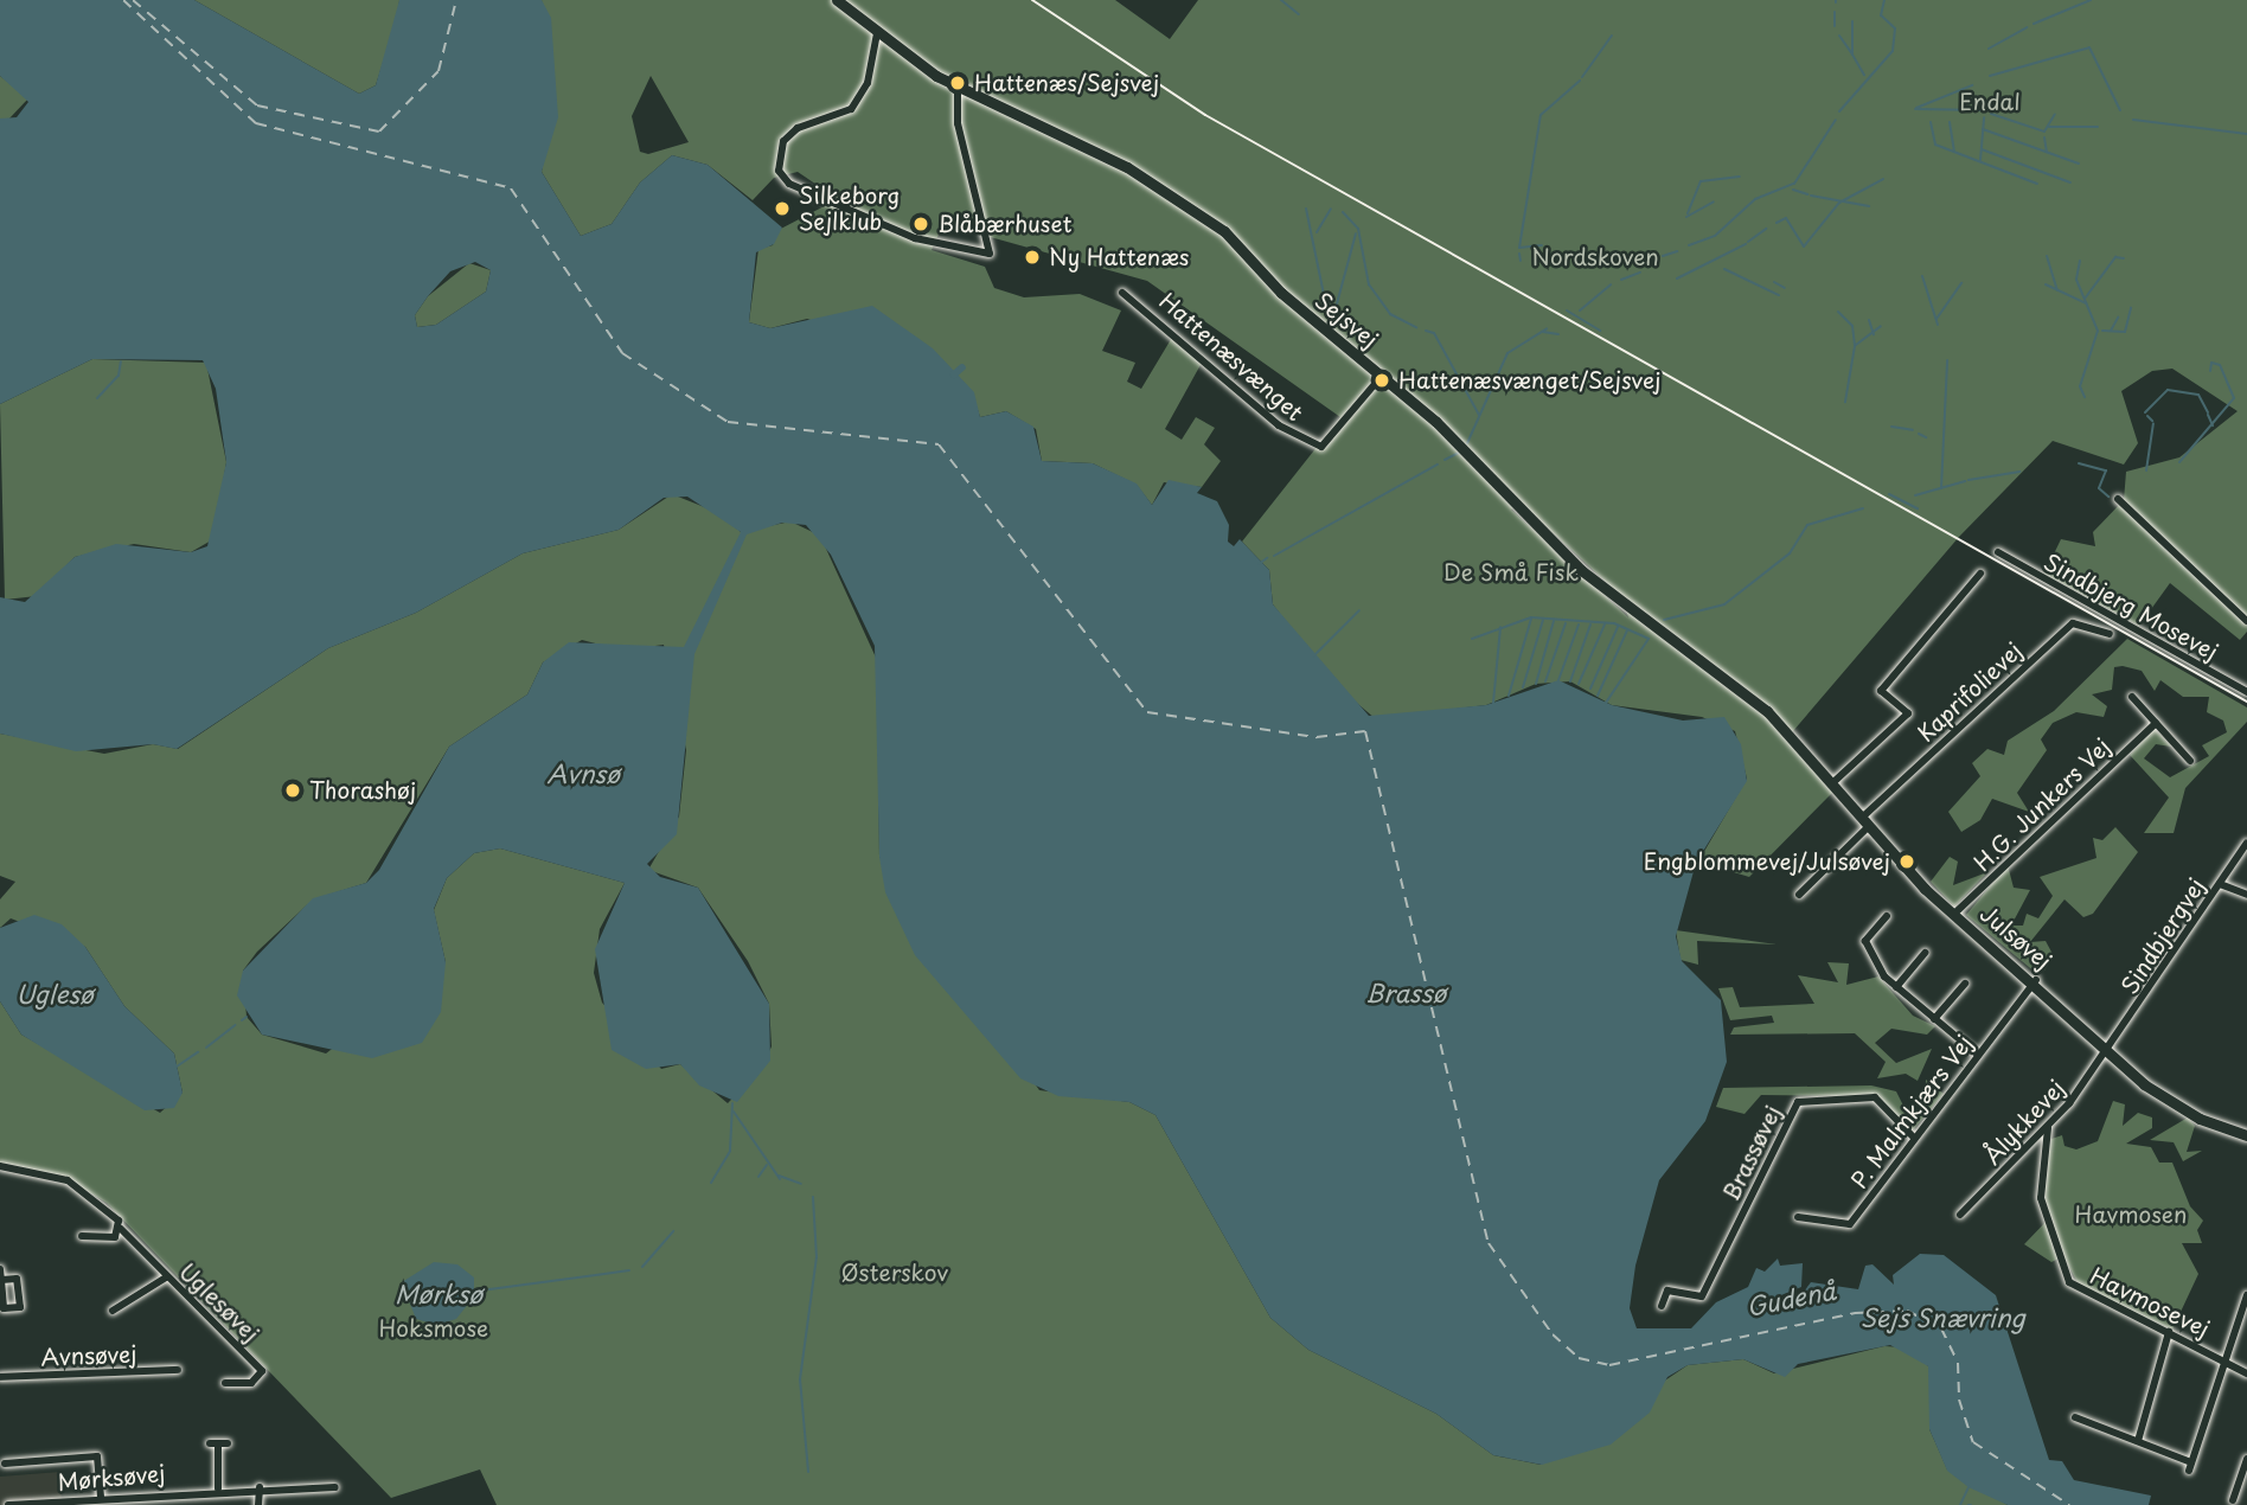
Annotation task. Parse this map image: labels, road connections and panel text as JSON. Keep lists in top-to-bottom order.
{
  "streets": {
    "street": [
      "Sejsvej",
      "Hattenæsvænget",
      "Sindbjerg Mosevej",
      "Kaprifolievej",
      "H.G. Junkers Vej",
      "Sindbjergvej",
      "Julsøvej",
      "P. Malmkjærs Vej",
      "Ålykkevej",
      "Brassøvej",
      "Uglesøvej",
      "Havmosevej",
      "Avnsøvej",
      "Mørksøvej"
    ]
  },
  "crossings": [
    ["Sejsvej", "Hattenæsvænget"],
    ["Sejsvej", "Julsøvej"],
    ["Kaprifolievej", "Julsøvej"],
    ["H.G. Junkers Vej", "Julsøvej"],
    ["Sindbjergvej", "Julsøvej"],
    ["Sindbjergvej", "Ålykkevej"],
    ["Julsøvej", "P. Malmkjærs Vej"],
    ["Julsøvej", "Ålykkevej"],
    ["P. Malmkjærs Vej", "Brassøvej"],
    ["Ålykkevej", "Havmosevej"]
  ],
  "water": [
    "Avnsø",
    "Brassø",
    "Uglesø",
    "Mørksø",
    "Gudenå",
    "Sejs Snævring"
  ],
  "parks": [
    "Endal",
    "Nordskoven",
    "De Små Fisk",
    "Havmosen",
    "Østerskov",
    "Hoksmose"
  ],
  "places": [
    "Hattenæs/Sejsvej",
    "Silkeborg Sejlklub",
    "Blåbærhuset",
    "Ny Hattenæs",
    "Hattenæsvænget/Sejsvej",
    "Thorashøj",
    "Engblommevej/Julsøvej"
  ]
}
